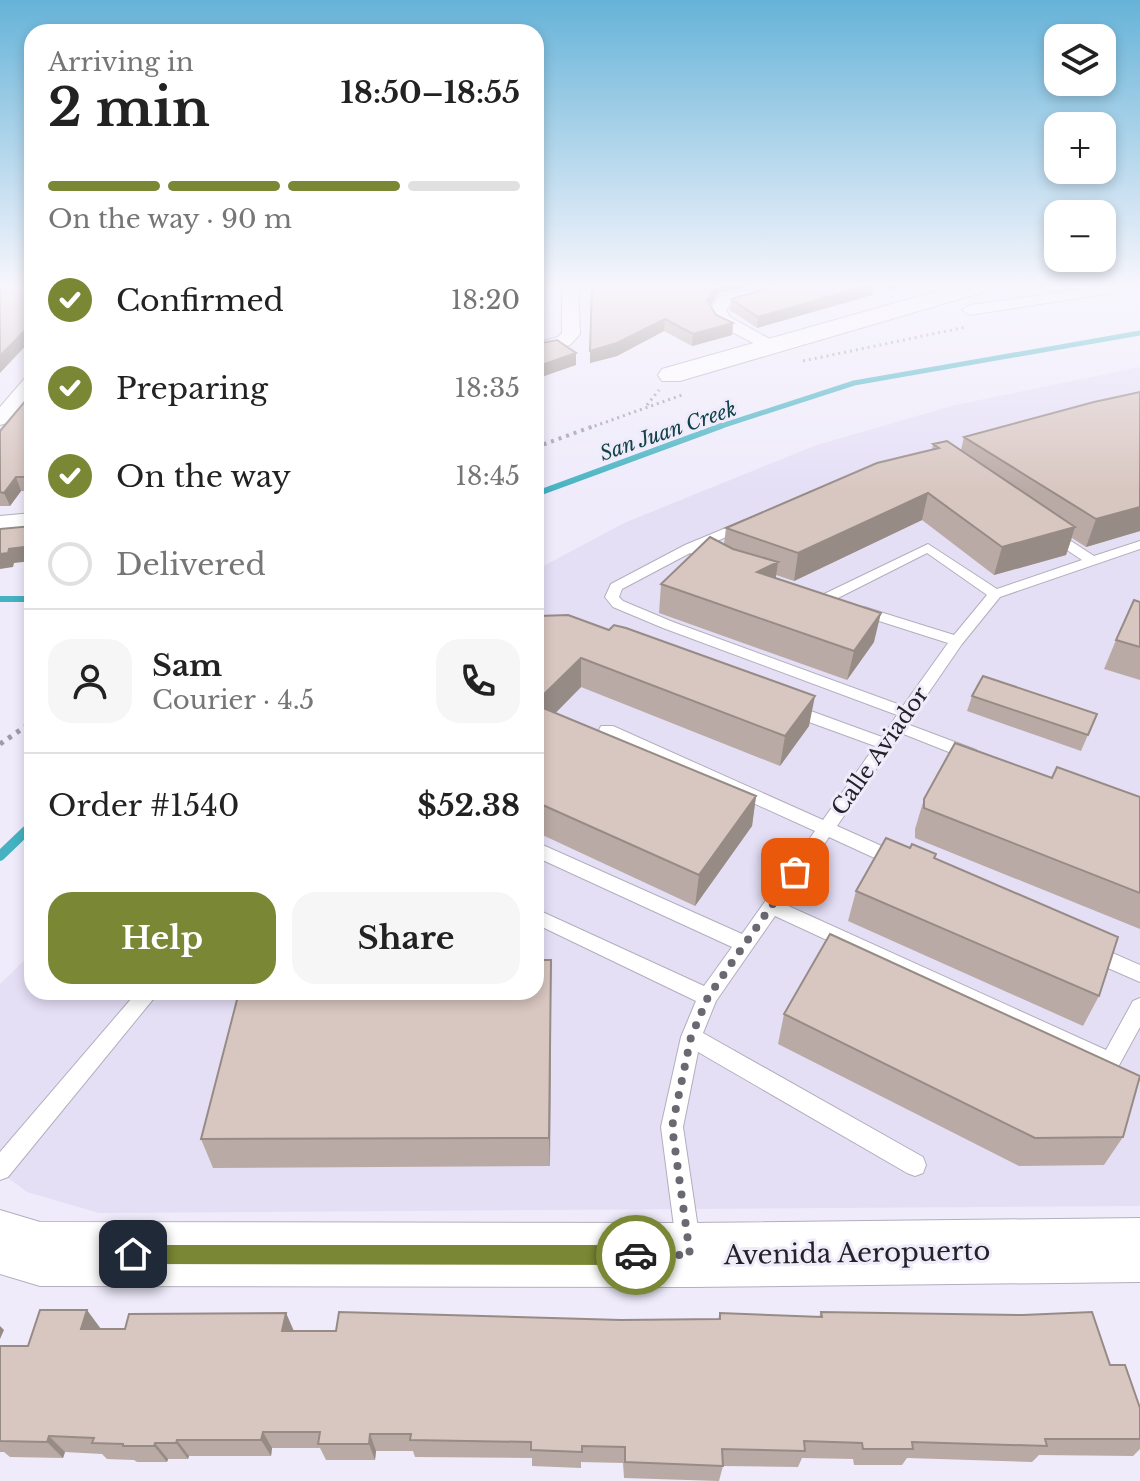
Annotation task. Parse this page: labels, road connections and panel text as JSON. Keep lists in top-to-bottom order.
{
  "streets": {
    "street": ["Avenida Aeropuerto"],
    "lane": ["Calle Aviador"]
  },
  "crossings": [
    ["Calle Aviador", "Avenida Aeropuerto"]
  ],
  "water": ["San Juan Creek"],
  "page": {
    "map_buttons": ["+", "−"],
    "heading": ["2 min", "Arriving in", "18:50–18:55"],
    "panel": [
      "Sam",
      "Courier · 4.5",
      "Order #1540",
      "$52.38"
    ],
    "bar": "On the way · 90 m",
    "list": [
      ["Confirmed", "18:20"],
      ["Preparing", "18:35"],
      ["On the way", "18:45"],
      "Delivered"
    ],
    "buttons": ["Help", "Share"]
  }
}
